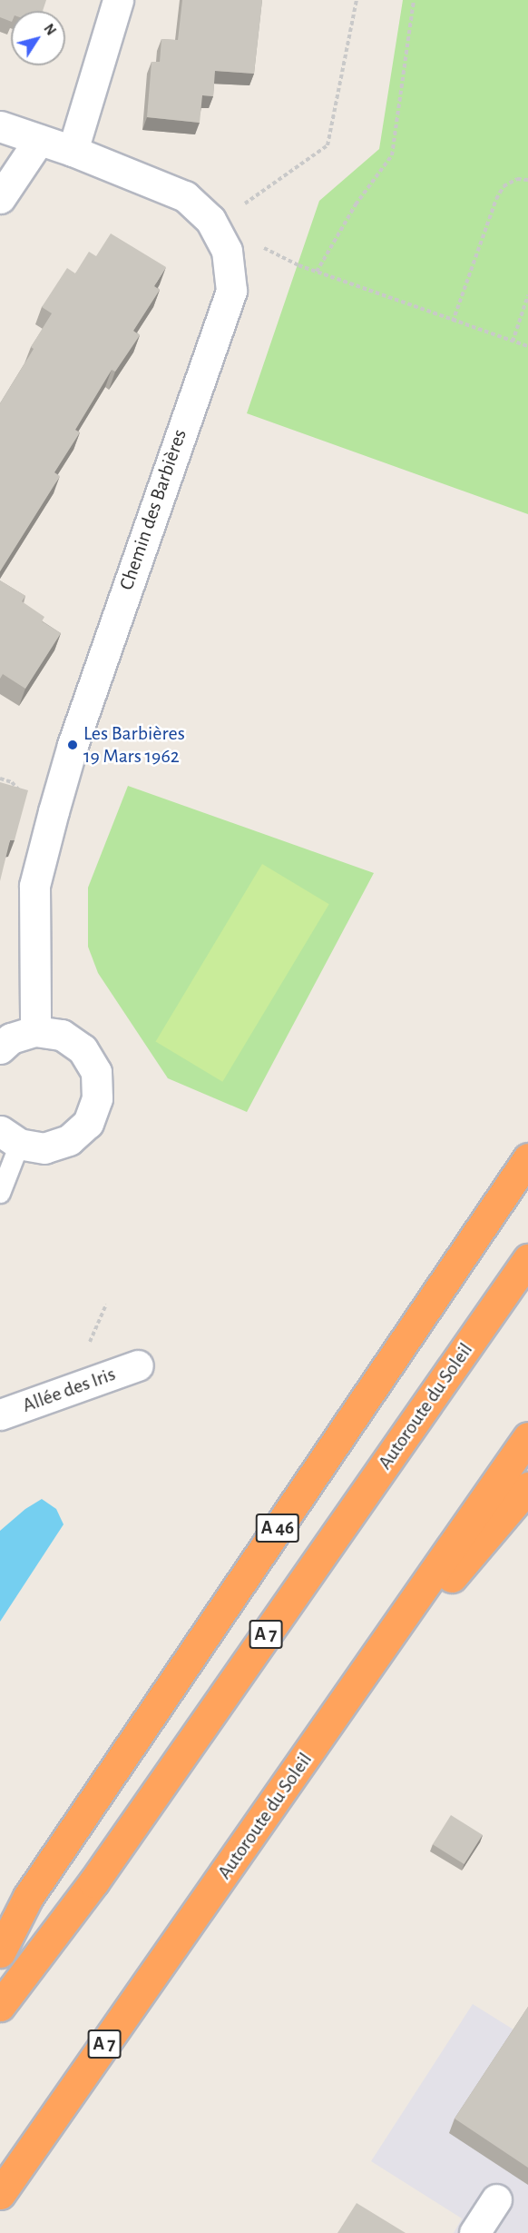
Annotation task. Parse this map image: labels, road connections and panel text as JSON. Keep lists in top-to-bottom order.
{
  "streets": {
    "highway": ["Autoroute du Soleil", "A 46", "A 7"],
    "street": ["Chemin des Barbières", "Allée des Iris"]
  },
  "places": ["Les Barbières 19 Mars 1962"],
  "north": "top right"
}
